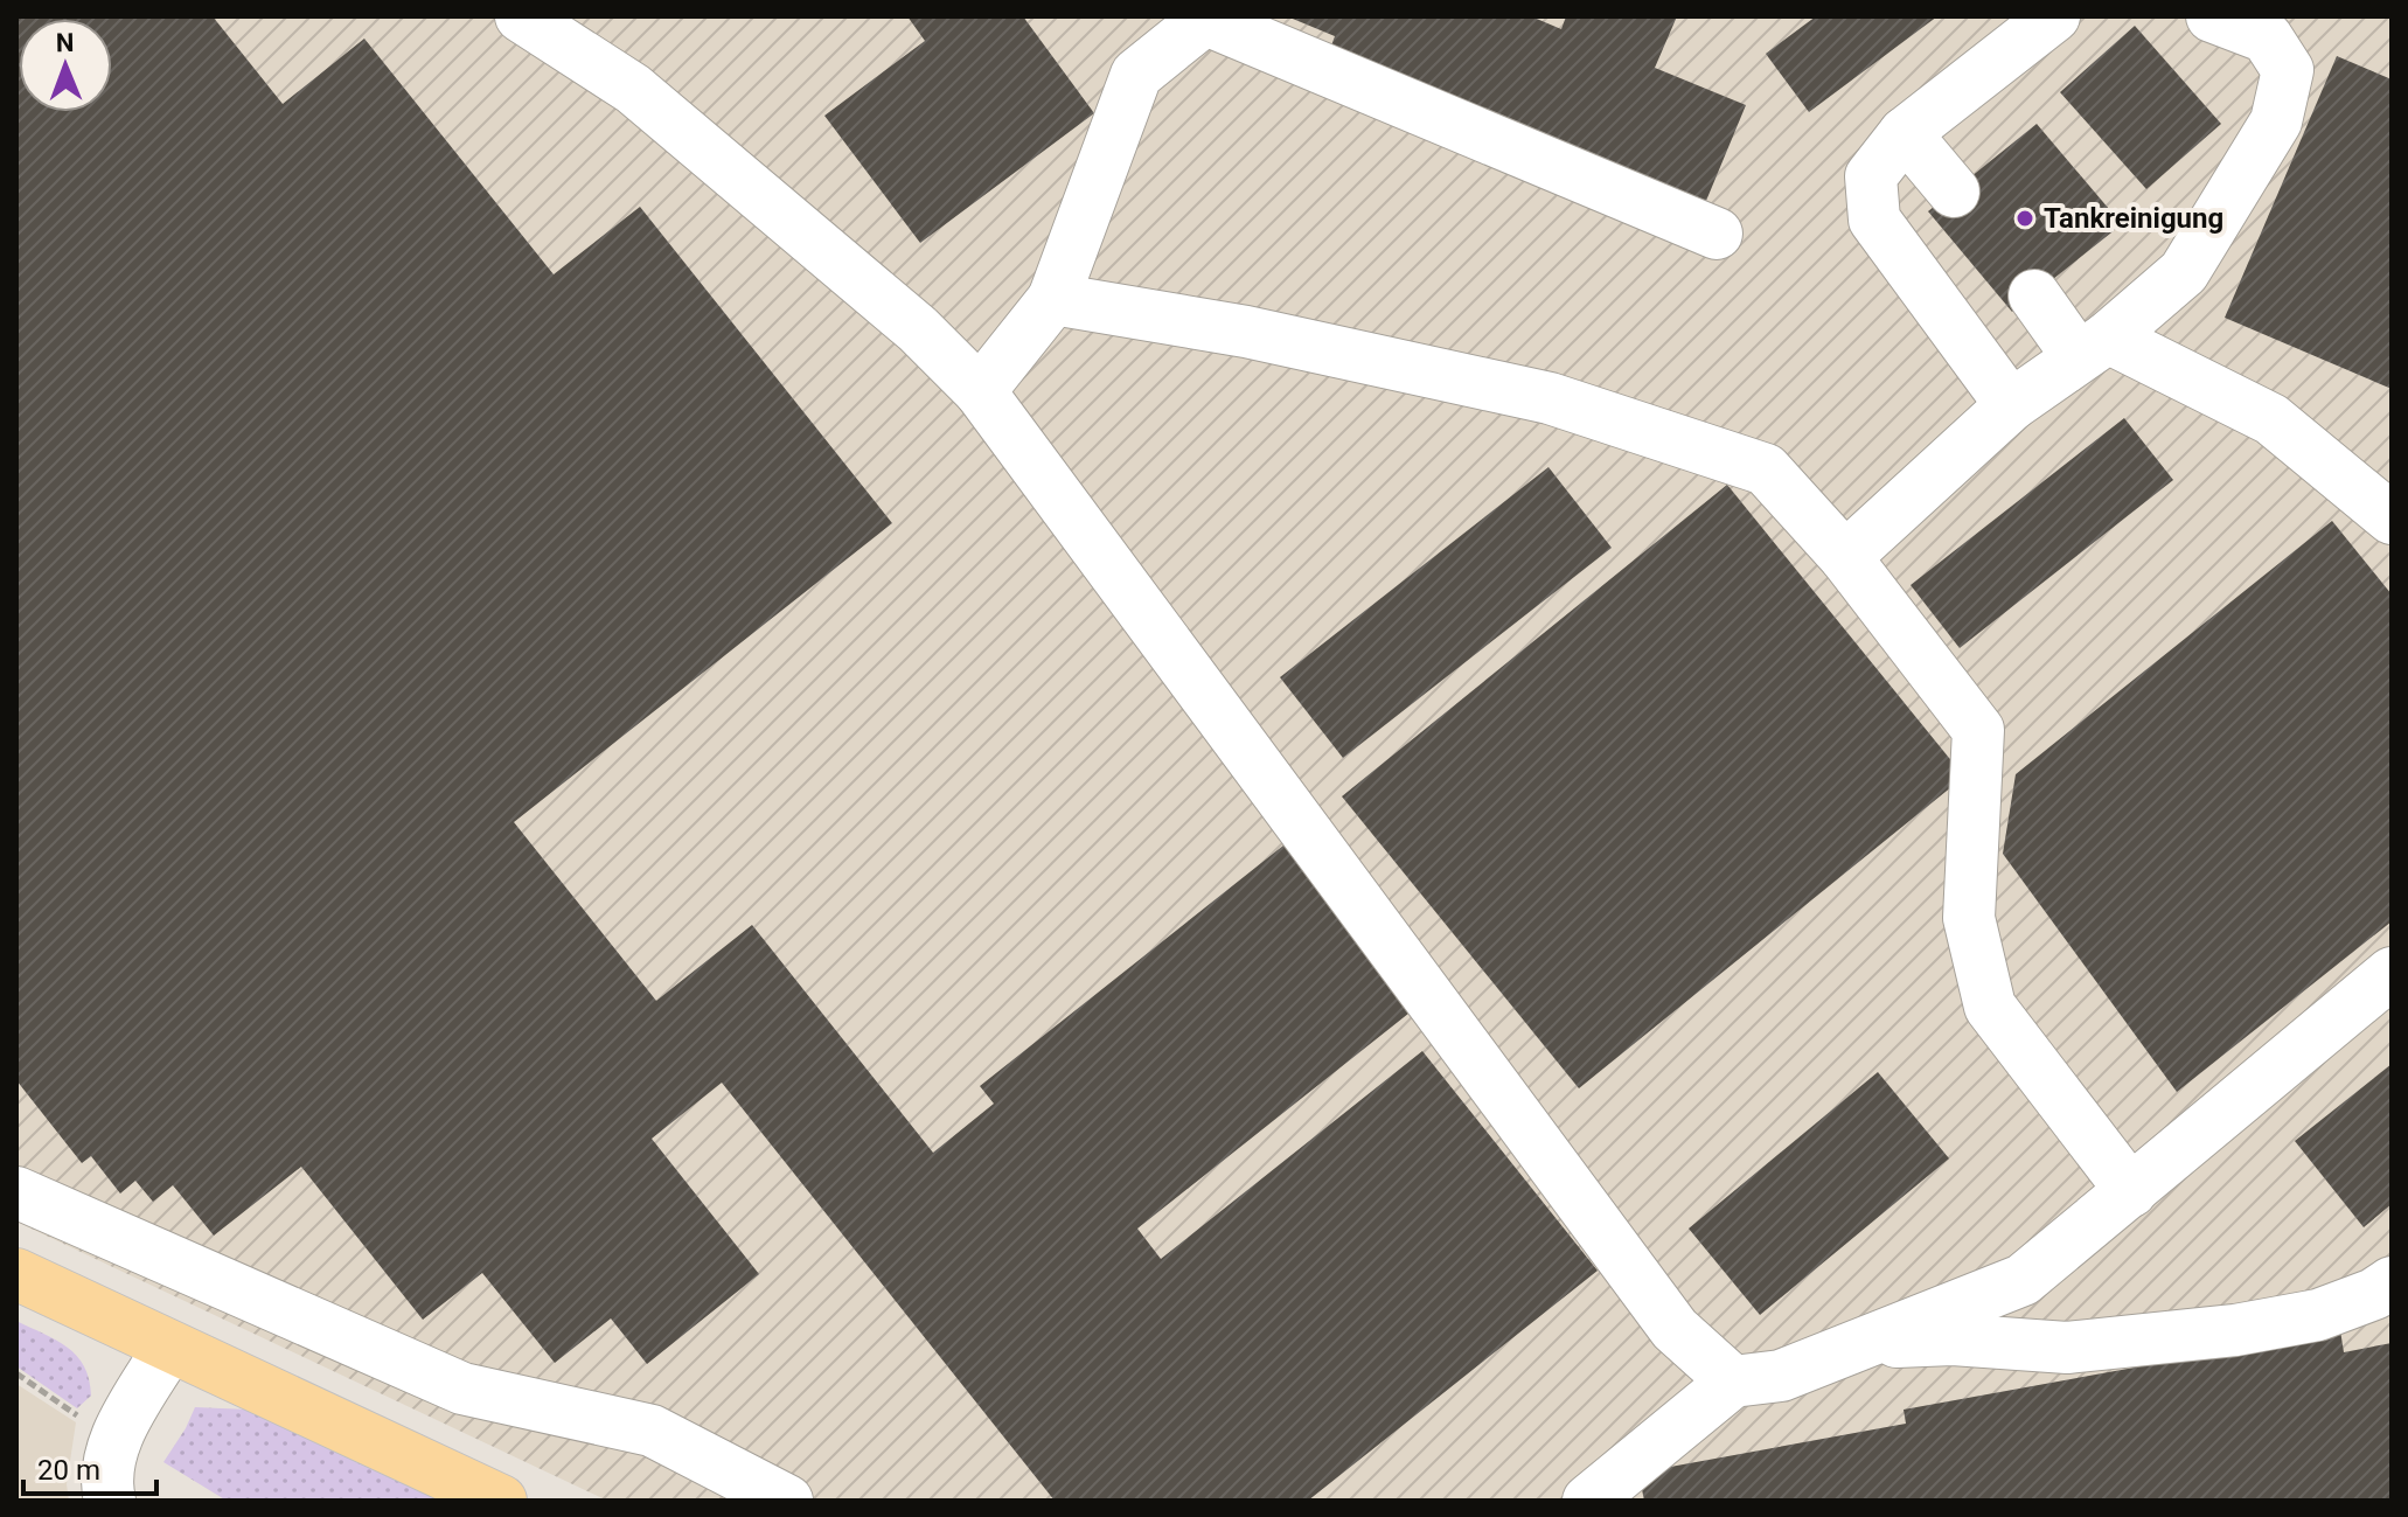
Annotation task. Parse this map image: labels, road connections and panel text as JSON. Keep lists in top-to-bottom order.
{
  "places": ["Tankreinigung"],
  "scale_bar": "20 m",
  "north": "top"
}
